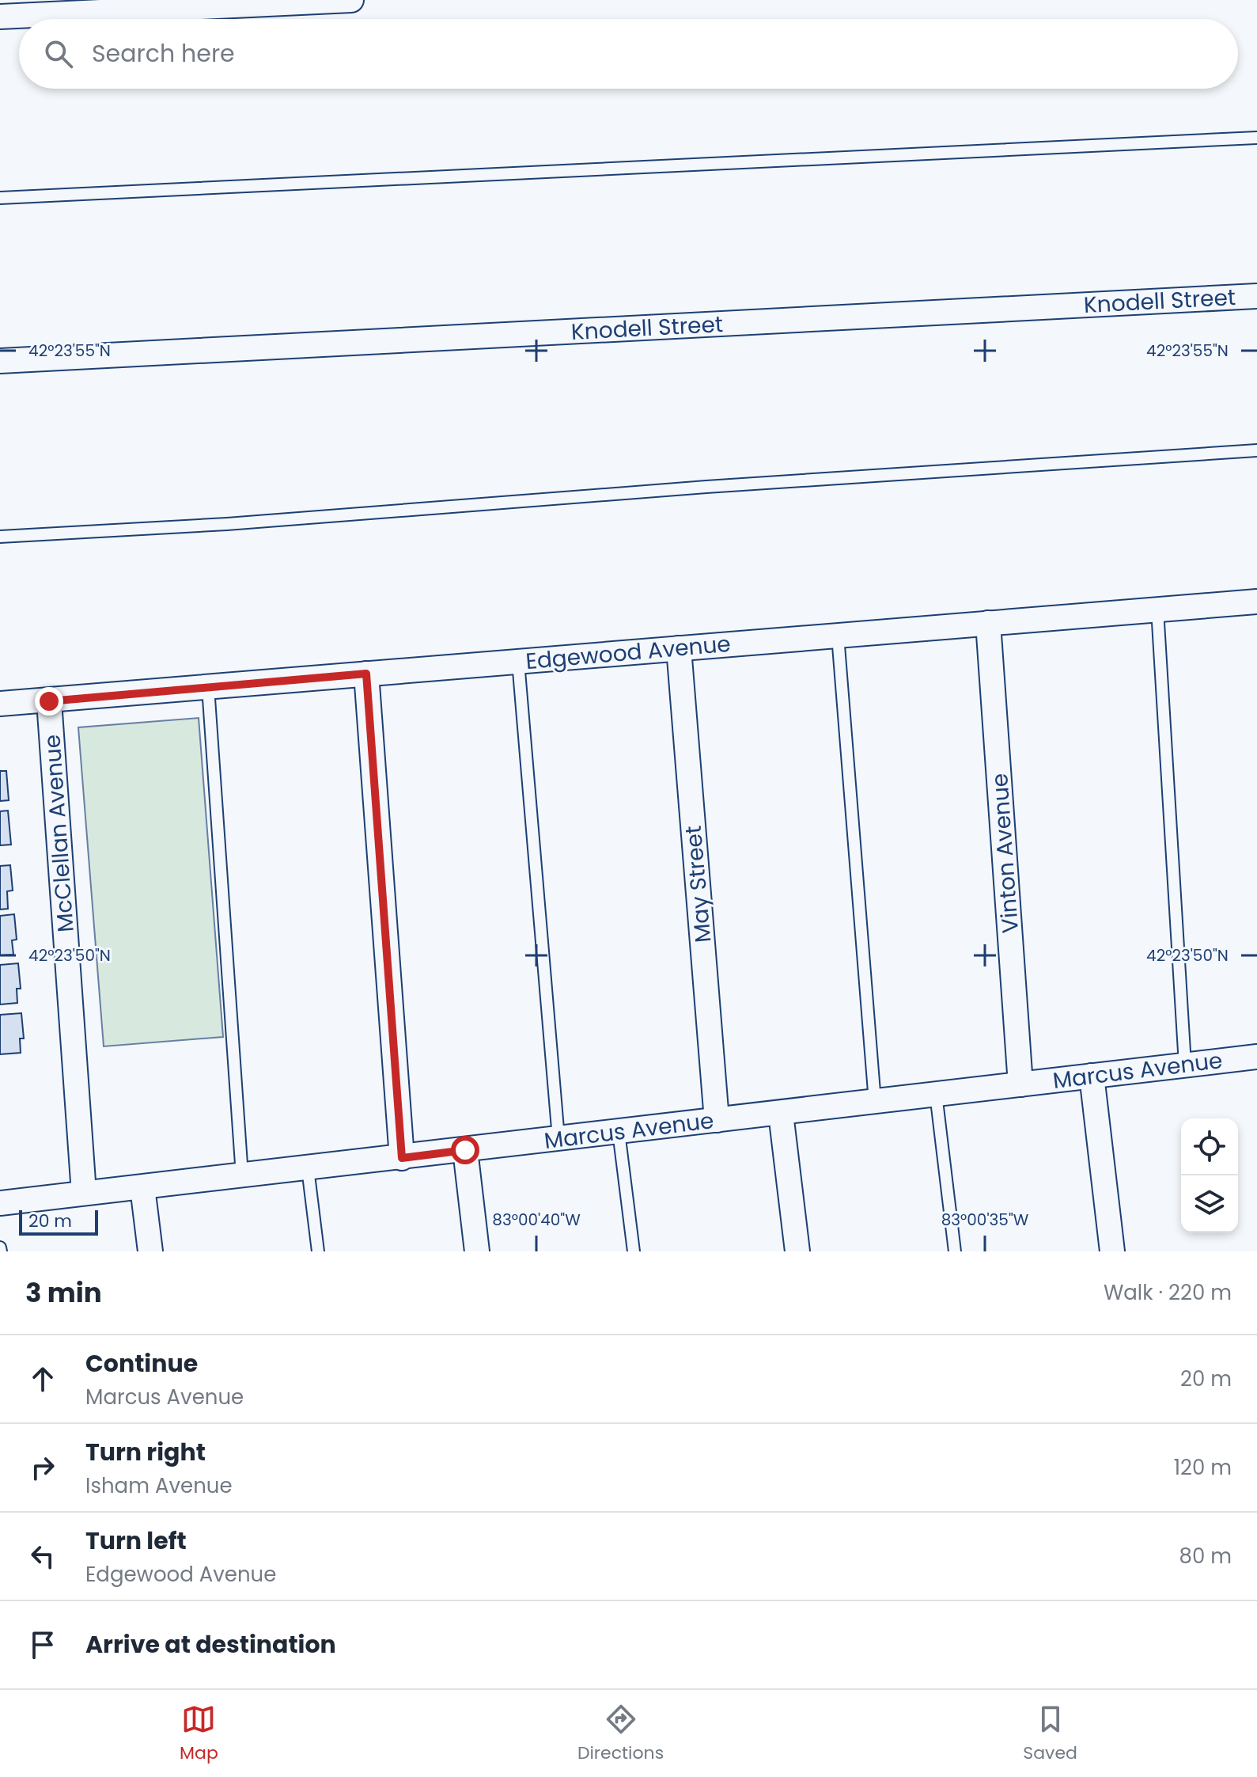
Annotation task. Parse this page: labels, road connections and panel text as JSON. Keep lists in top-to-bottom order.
{
  "streets": {
    "street": [
      "Knodell Street",
      "Edgewood Avenue",
      "McClellan Avenue",
      "Vinton Avenue",
      "May Street",
      "Marcus Avenue"
    ]
  },
  "crossings": [
    ["Edgewood Avenue", "McClellan Avenue"],
    ["Edgewood Avenue", "Vinton Avenue"],
    ["Edgewood Avenue", "May Street"],
    ["McClellan Avenue", "Marcus Avenue"],
    ["Vinton Avenue", "Marcus Avenue"],
    ["May Street", "Marcus Avenue"]
  ],
  "scale_bar": "20 m",
  "page": {
    "search": "Search here",
    "scale": "20 m",
    "heading": ["3 min", "Walk · 220 m"],
    "list": [
      ["Continue", "Marcus Avenue", "20 m"],
      ["Turn right", "Isham Avenue", "120 m"],
      ["Turn left", "Edgewood Avenue", "80 m"],
      "Arrive at destination"
    ],
    "nav": ["Map", "Directions", "Saved"]
  },
  "coordinates": [
    "42°23'55\"N",
    "42°23'50\"N",
    "83°00'40\"W",
    "83°00'35\"W"
  ]
}
